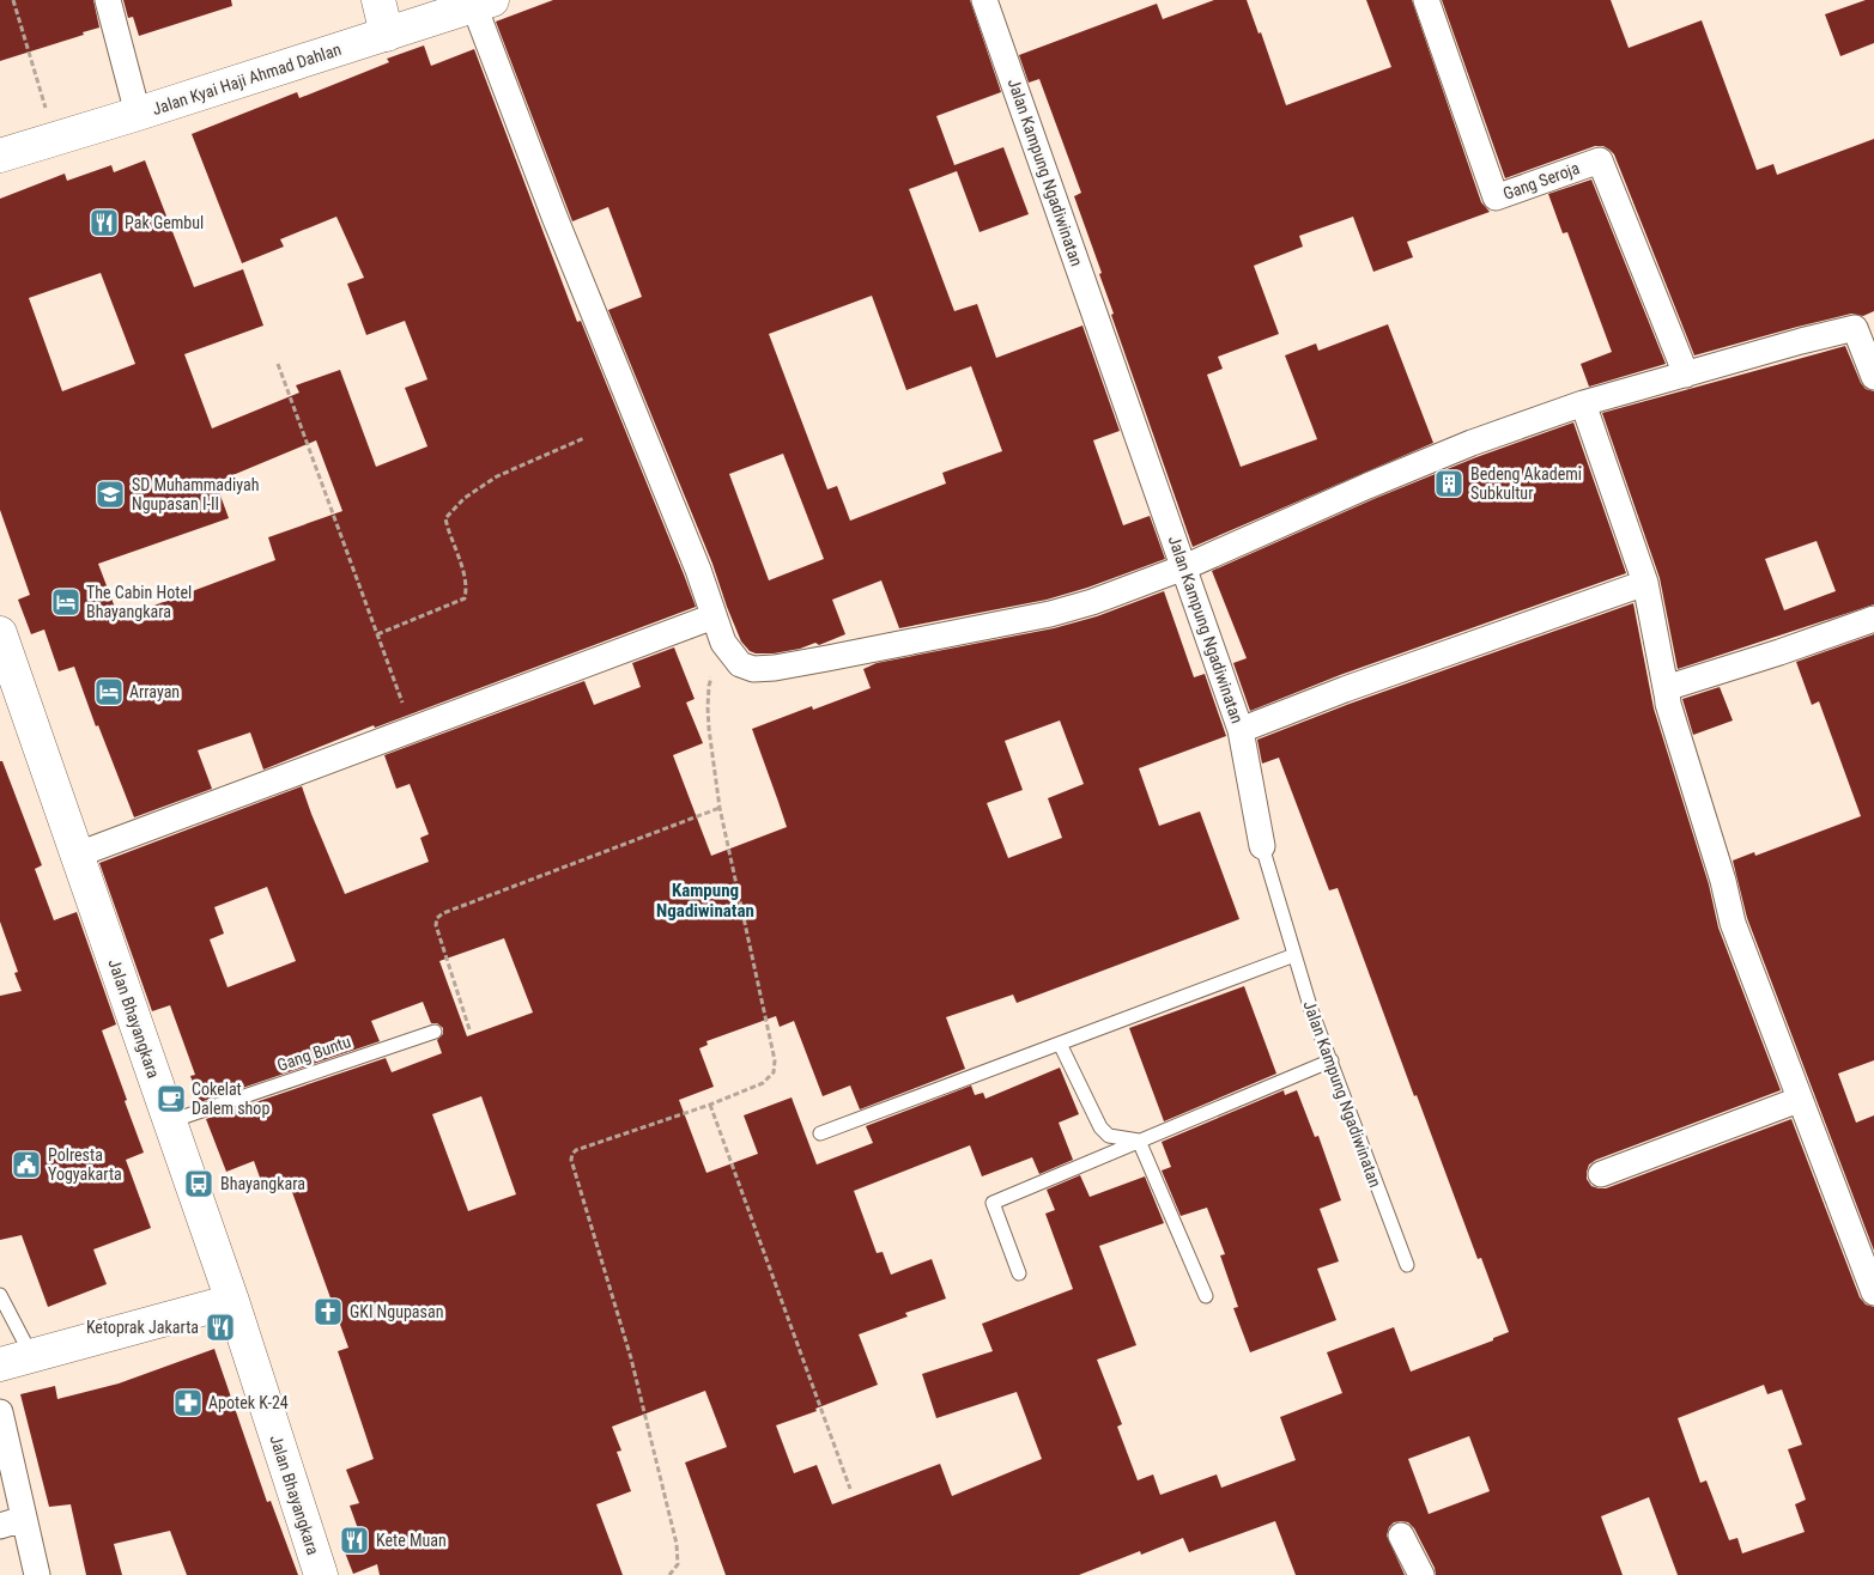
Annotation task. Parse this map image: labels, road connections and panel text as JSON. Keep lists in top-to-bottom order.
{
  "streets": {
    "street": [
      "Jalan Kyai Haji Ahmad Dahlan",
      "Jalan Kampung Ngadiwinatan",
      "Gang Seroja",
      "Jalan Bhayangkara"
    ],
    "lane": ["Gang Buntu"]
  },
  "crossings": [
    ["Jalan Bhayangkara", "Gang Buntu"]
  ],
  "districts": ["Kampung Ngadiwinatan"],
  "places": {
    "restaurant": ["Pak Gembul", "Ketoprak Jakarta", "Kete Muan"],
    "building": ["Bedeng Akademi Subkultur"],
    "school or university": ["SD Muhammadiyah Ngupasan I-II"],
    "hotel": ["The Cabin Hotel Bhayangkara", "Arrayan"],
    "cafe": ["Cokelat Dalem shop"],
    "public building": ["Polresta Yogyakarta"],
    "bus stop": ["Bhayangkara"],
    "church": ["GKI Ngupasan"],
    "pharmacy": ["Apotek K-24"]
  }
}
